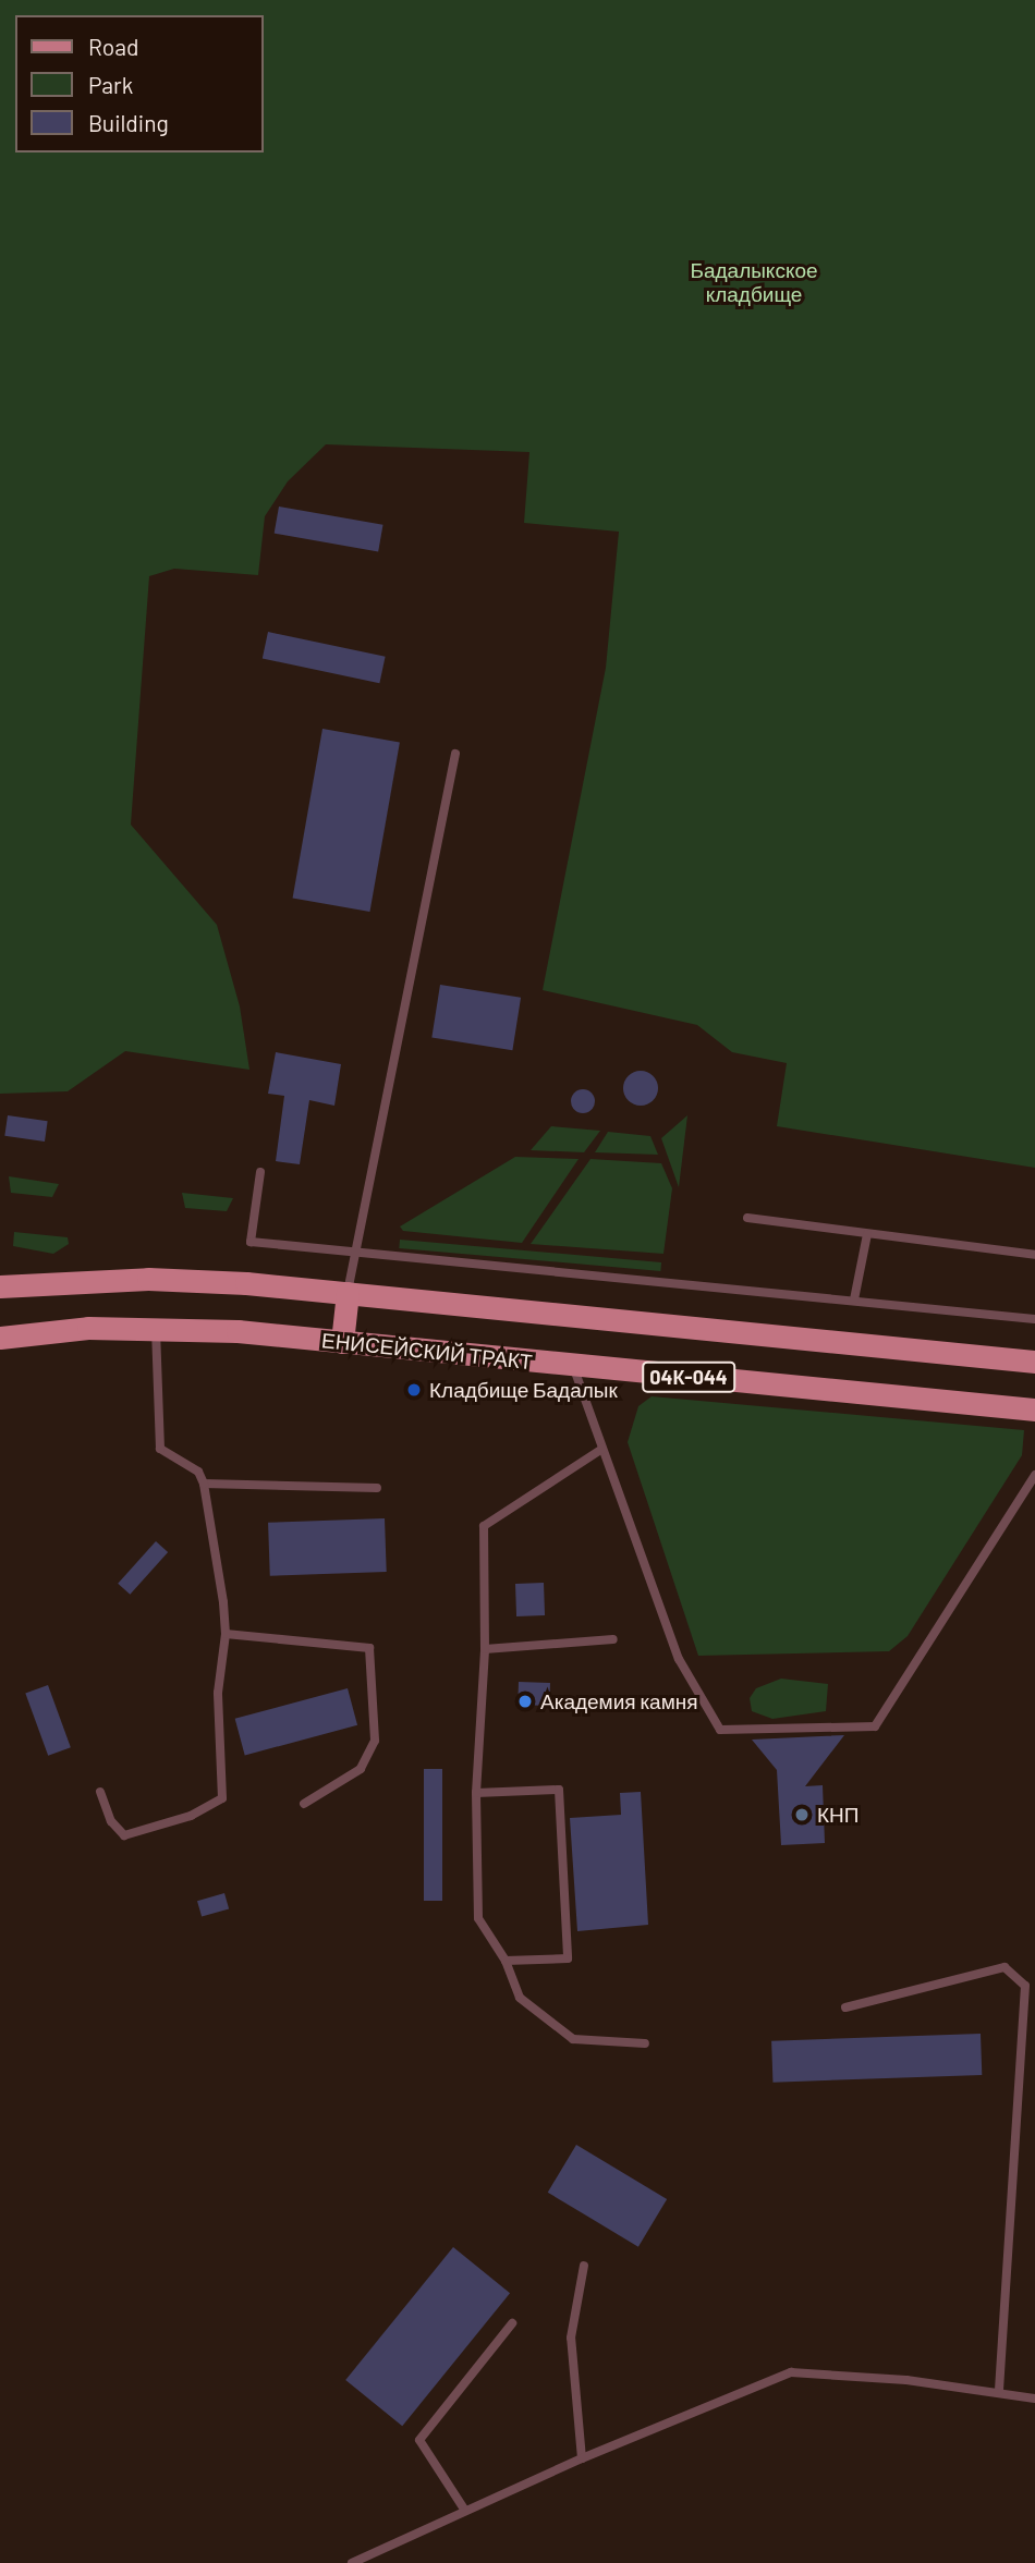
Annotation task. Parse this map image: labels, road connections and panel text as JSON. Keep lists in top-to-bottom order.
{
  "streets": {
    "main road": ["ЕНИСЕЙСКИЙ ТРАКТ", "04К-044"]
  },
  "parks": ["Бадалыкское кладбище"],
  "places": ["Кладбище Бадалык", "Академия камня", "КНП"],
  "legend": ["Road", "Park", "Building"]
}
